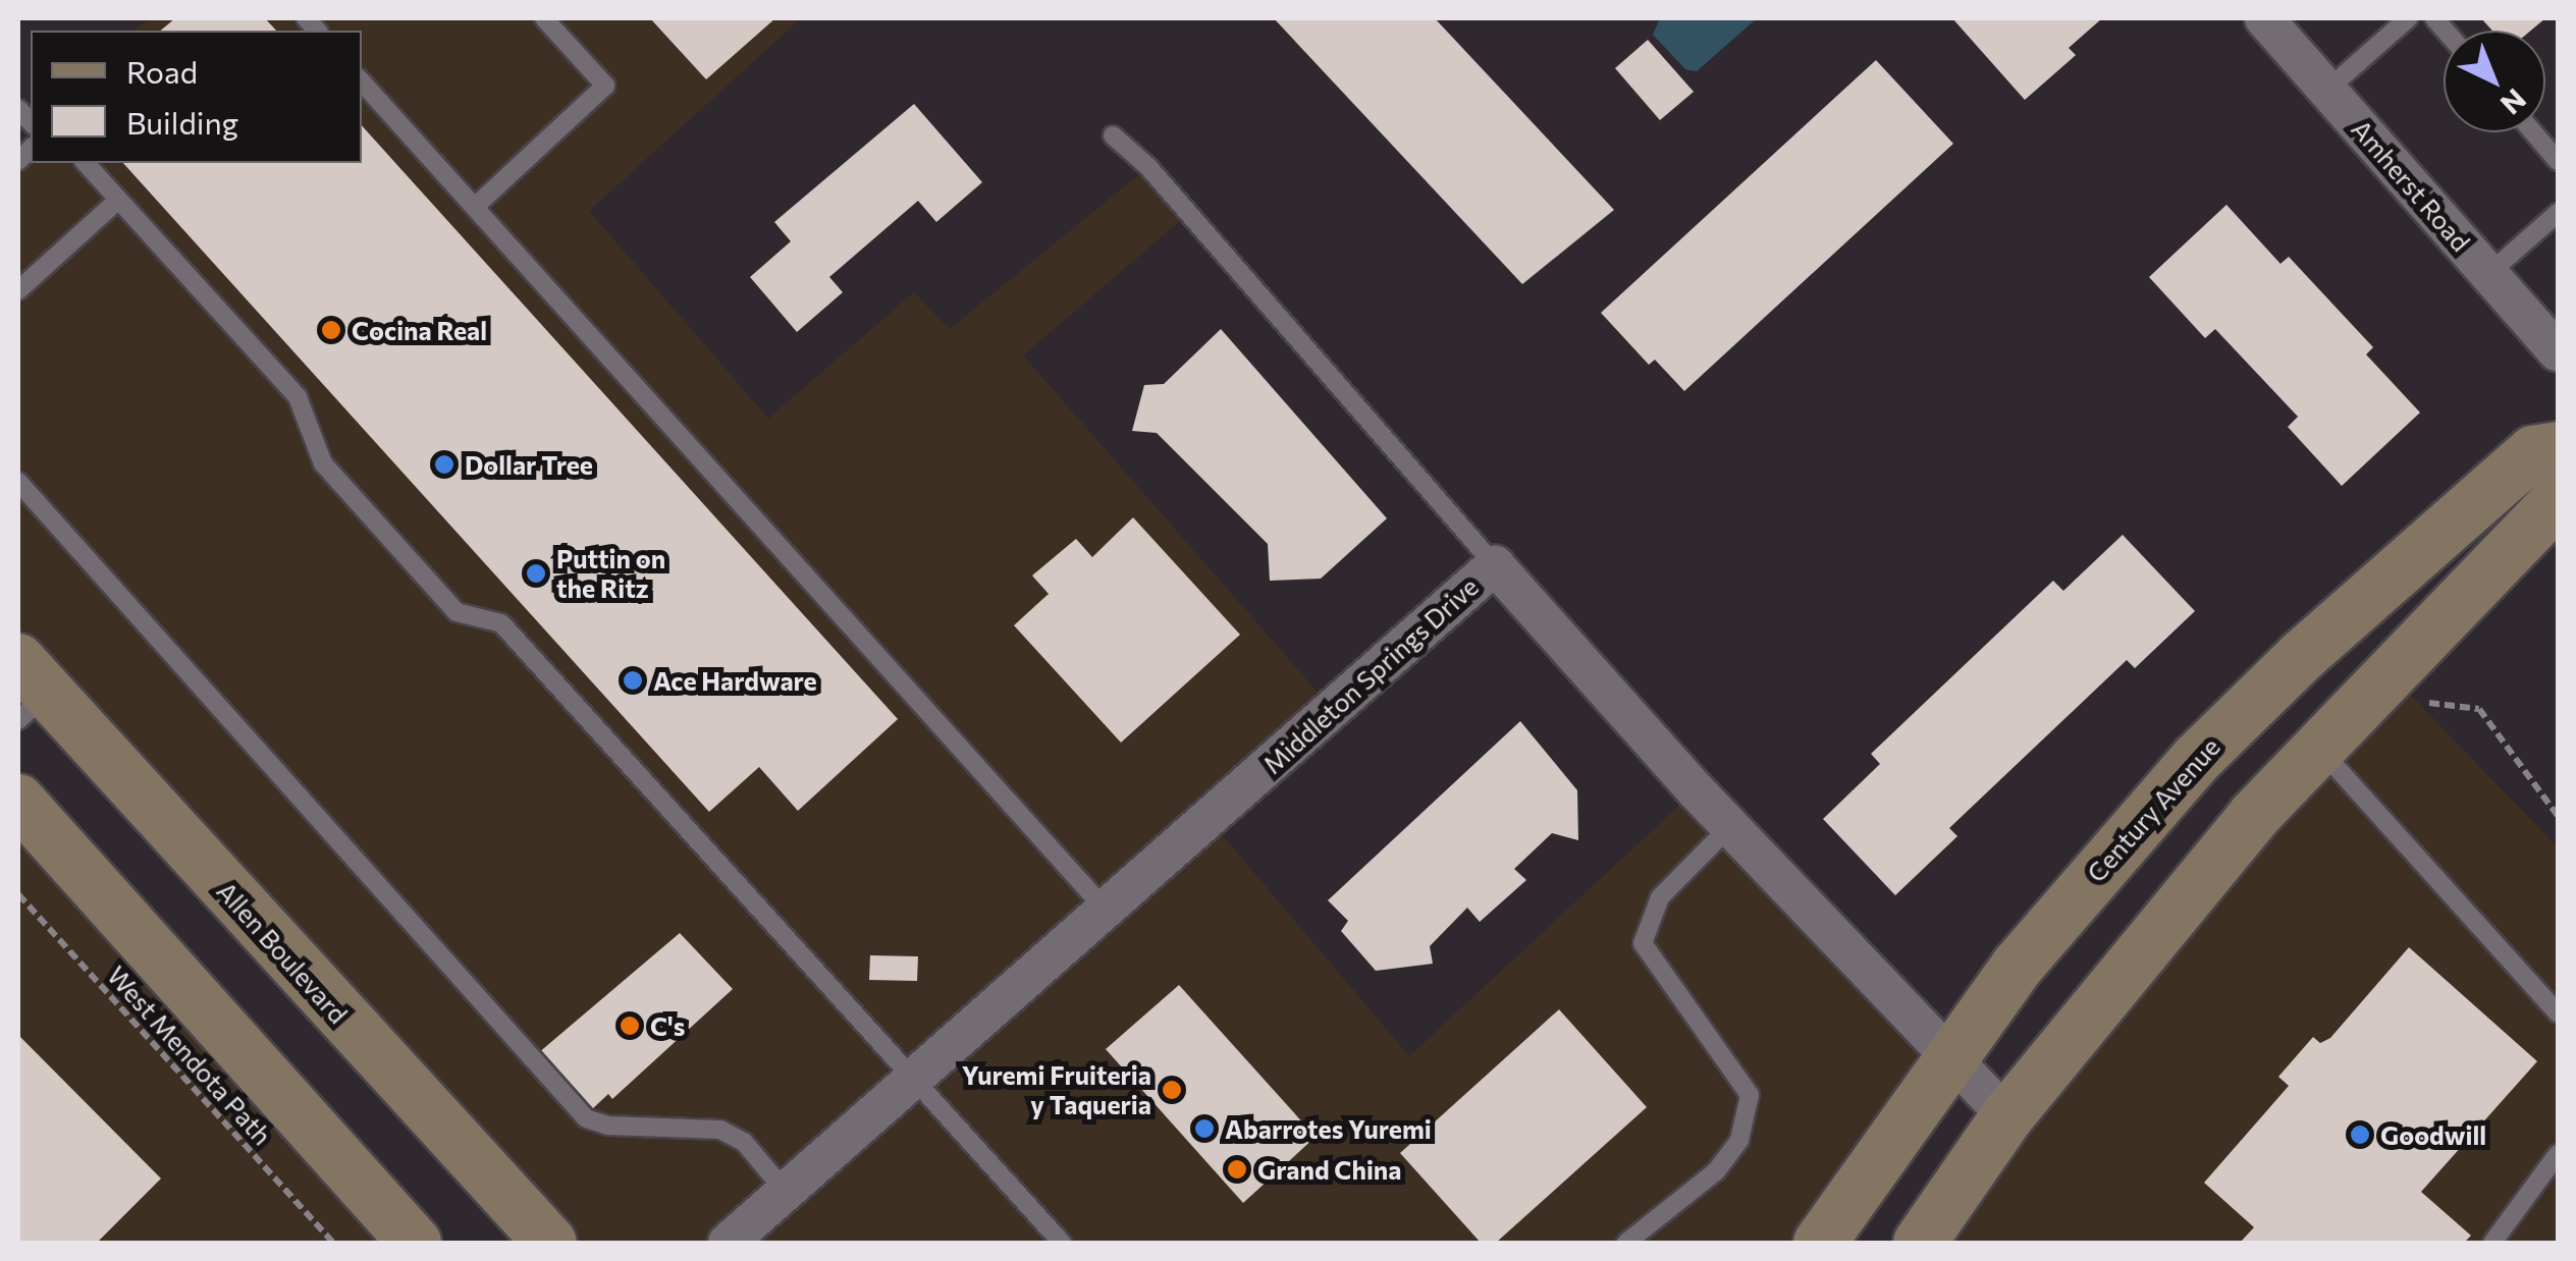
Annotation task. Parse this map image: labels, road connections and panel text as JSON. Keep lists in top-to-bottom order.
{
  "streets": {
    "main road": ["Century Avenue", "Allen Boulevard"],
    "street": ["Amherst Road", "Middleton Springs Drive"],
    "path": ["West Mendota Path"]
  },
  "crossings": [
    ["Middleton Springs Drive", "Century Avenue"]
  ],
  "places": [
    "Cocina Real",
    "Dollar Tree",
    "Puttin on the Ritz",
    "Ace Hardware",
    "C's",
    "Yuremi Fruiteria y Taqueria",
    "Abarrotes Yuremi",
    "Goodwill",
    "Grand China"
  ],
  "legend": ["Road", "Building"],
  "north": "bottom right"
}
